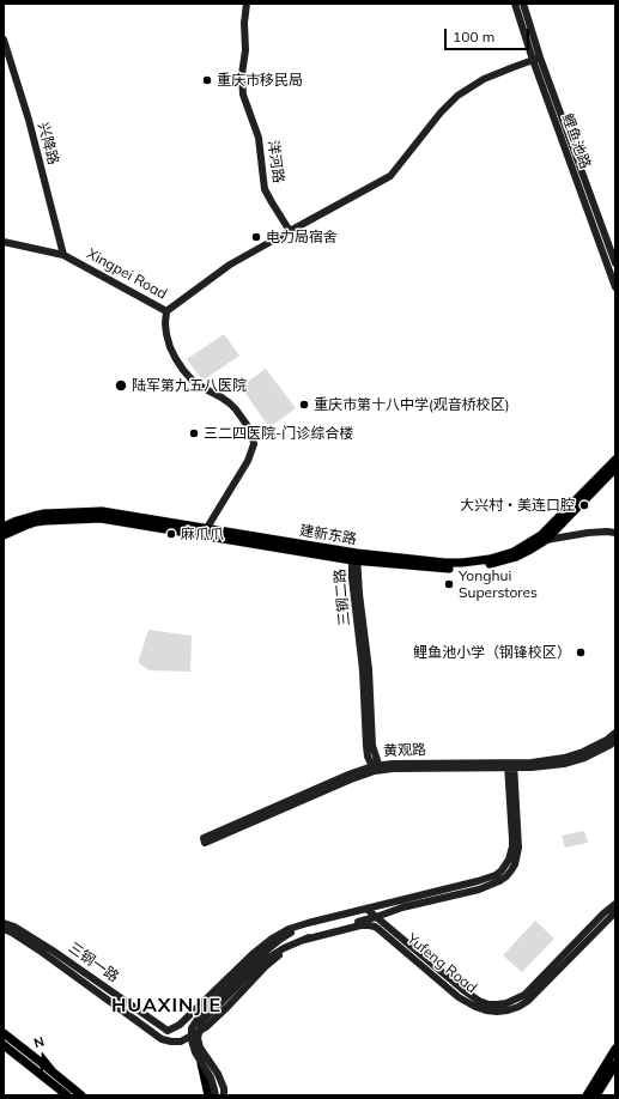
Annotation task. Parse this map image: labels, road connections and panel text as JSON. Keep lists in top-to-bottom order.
{
  "streets": {
    "main road": ["建新东路"],
    "street": [
      "鲤鱼池路",
      "兴降路",
      "洋河路",
      "Xingpei Road",
      "三钢二路",
      "黄观路",
      "三钢一路",
      "Yufeng Road"
    ]
  },
  "crossings": [
    ["兴降路", "Xingpei Road"],
    ["Xingpei Road", "建新东路"],
    ["建新东路", "三钢二路"],
    ["三钢二路", "黄观路"]
  ],
  "districts": ["HUAXINJIE"],
  "places": [
    "重庆市移民局",
    "电力局宿舍",
    "陆军第九五八医院",
    "重庆市第十八中学(观音桥校区)",
    "三二四医院-门诊综合楼",
    "大兴村‧美连口腔",
    "麻爪爪",
    "Yonghui Superstores",
    "鲤鱼池小学（钢锋校区）"
  ],
  "scale_bar": "100 m",
  "north": "top"
}
